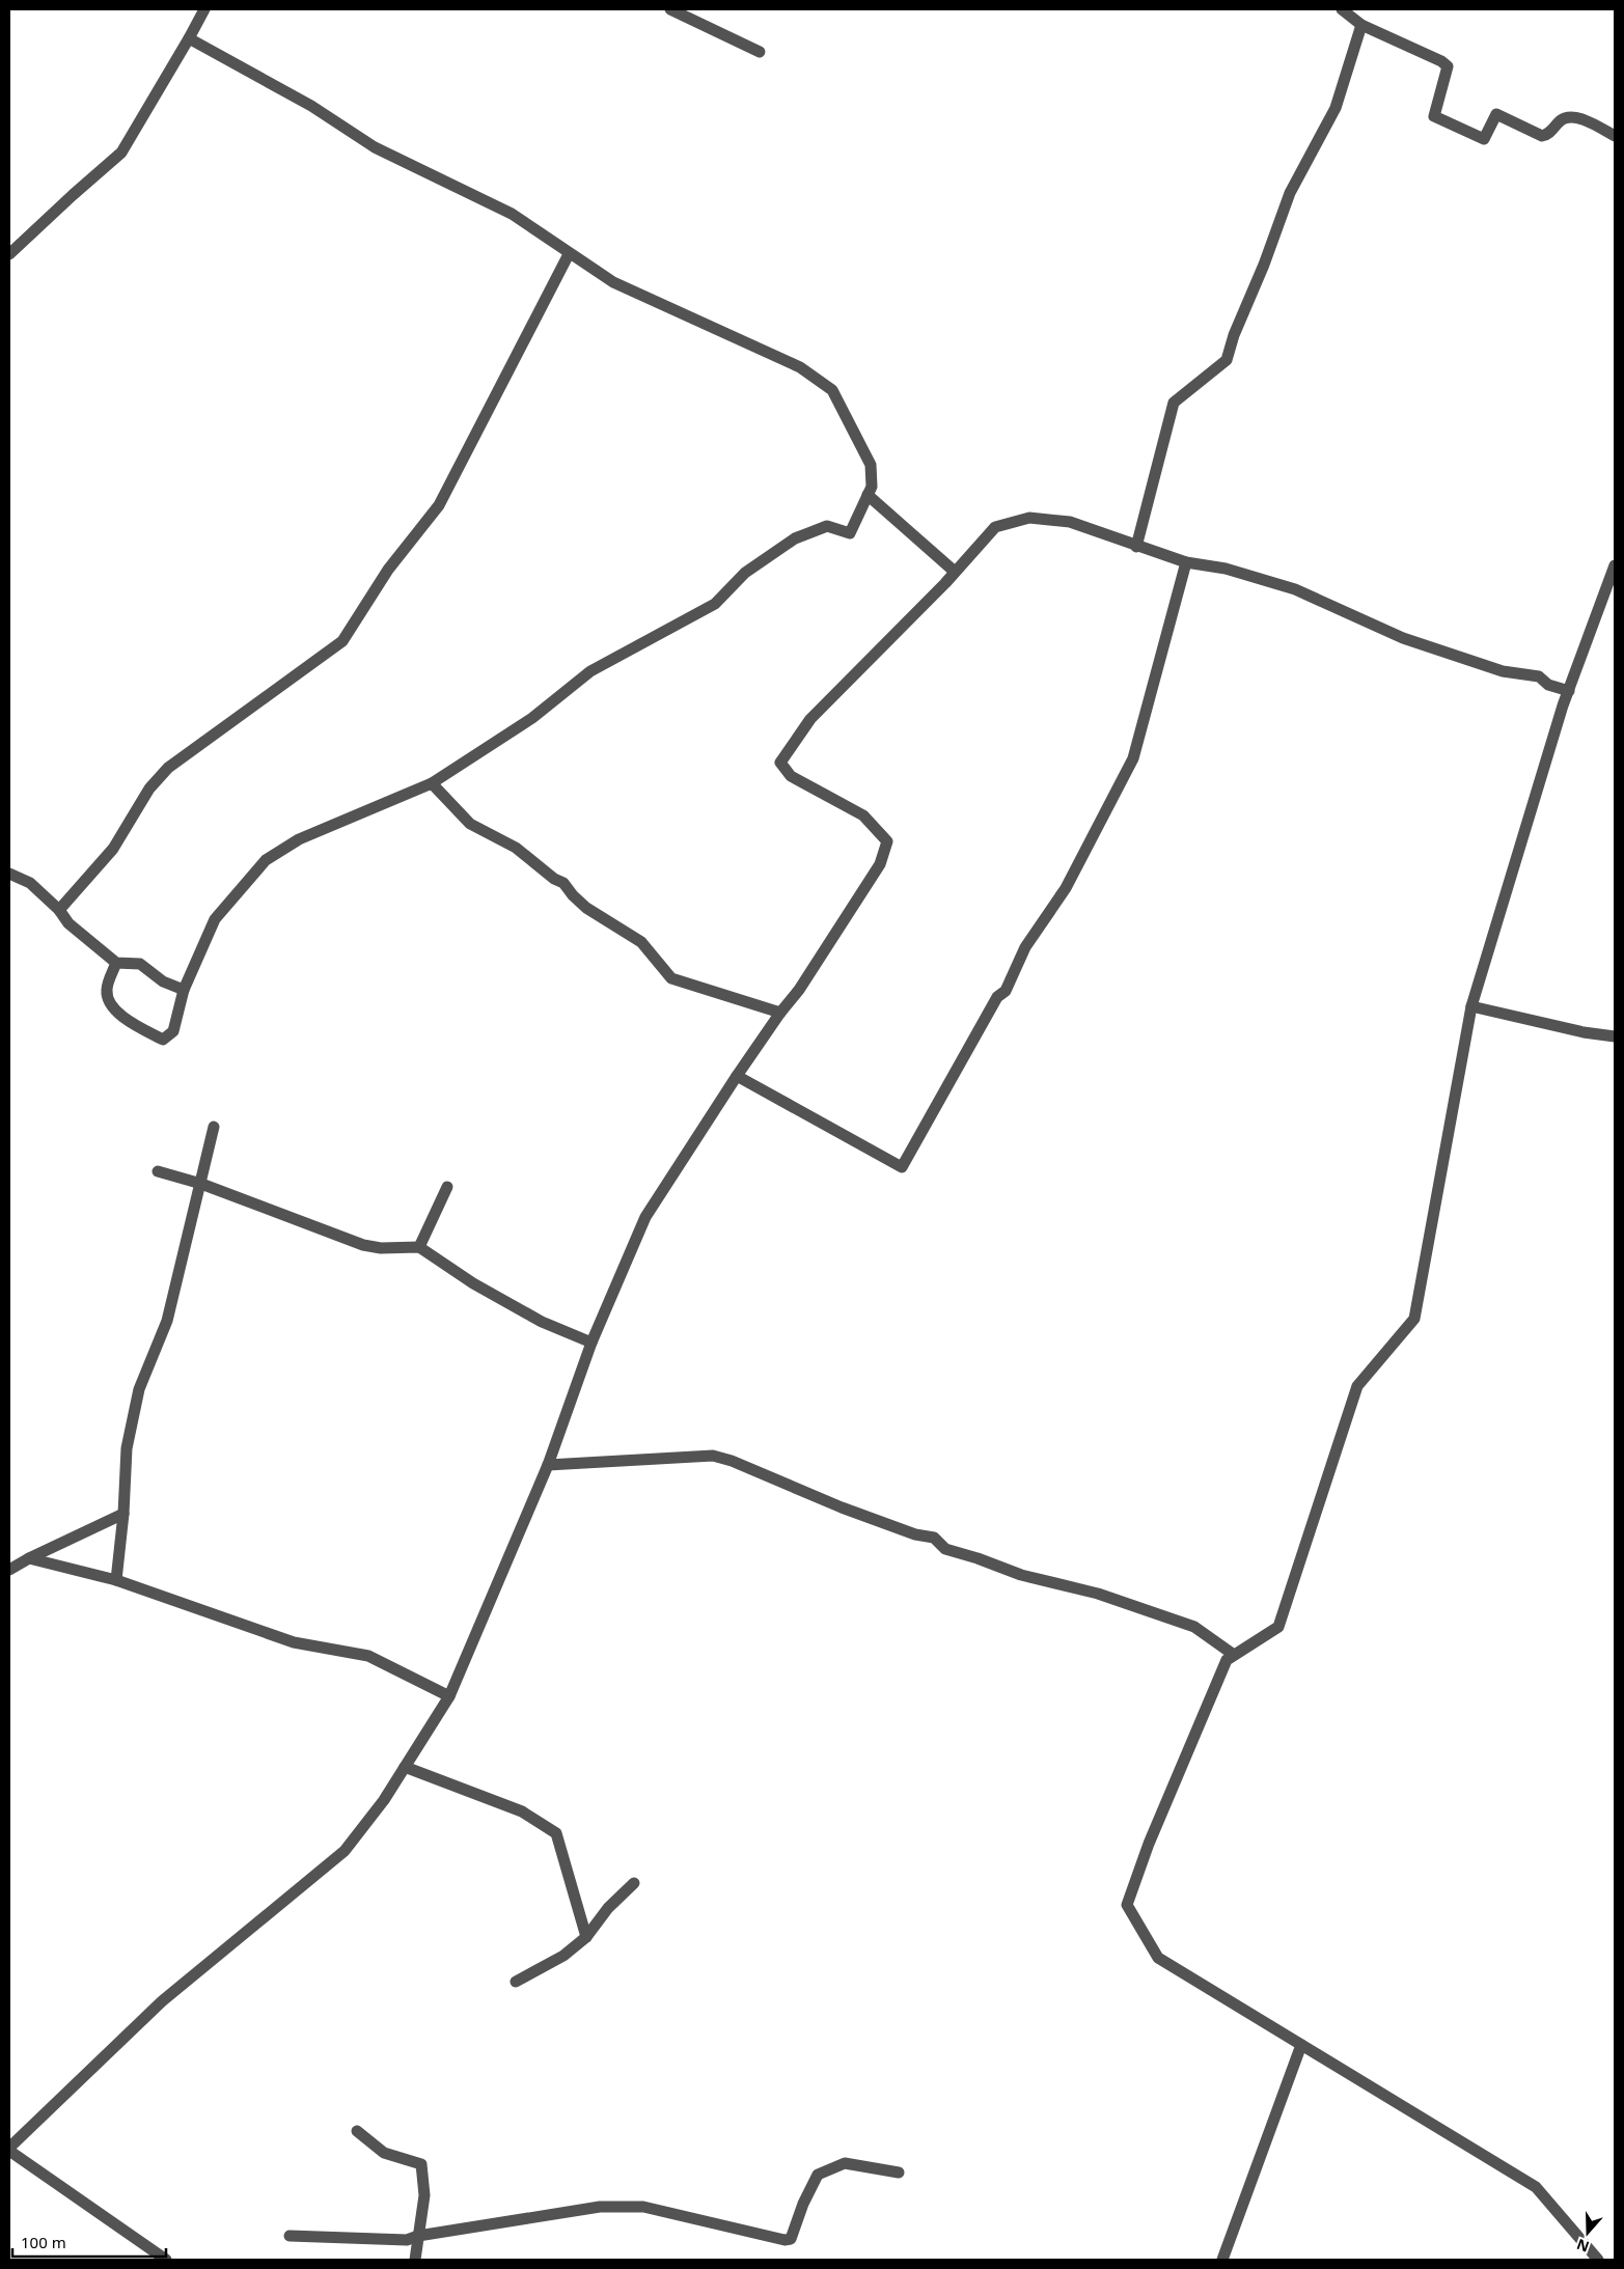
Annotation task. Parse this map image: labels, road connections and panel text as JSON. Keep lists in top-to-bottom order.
{
  "scale_bar": "100 m",
  "north": "bottom"
}
